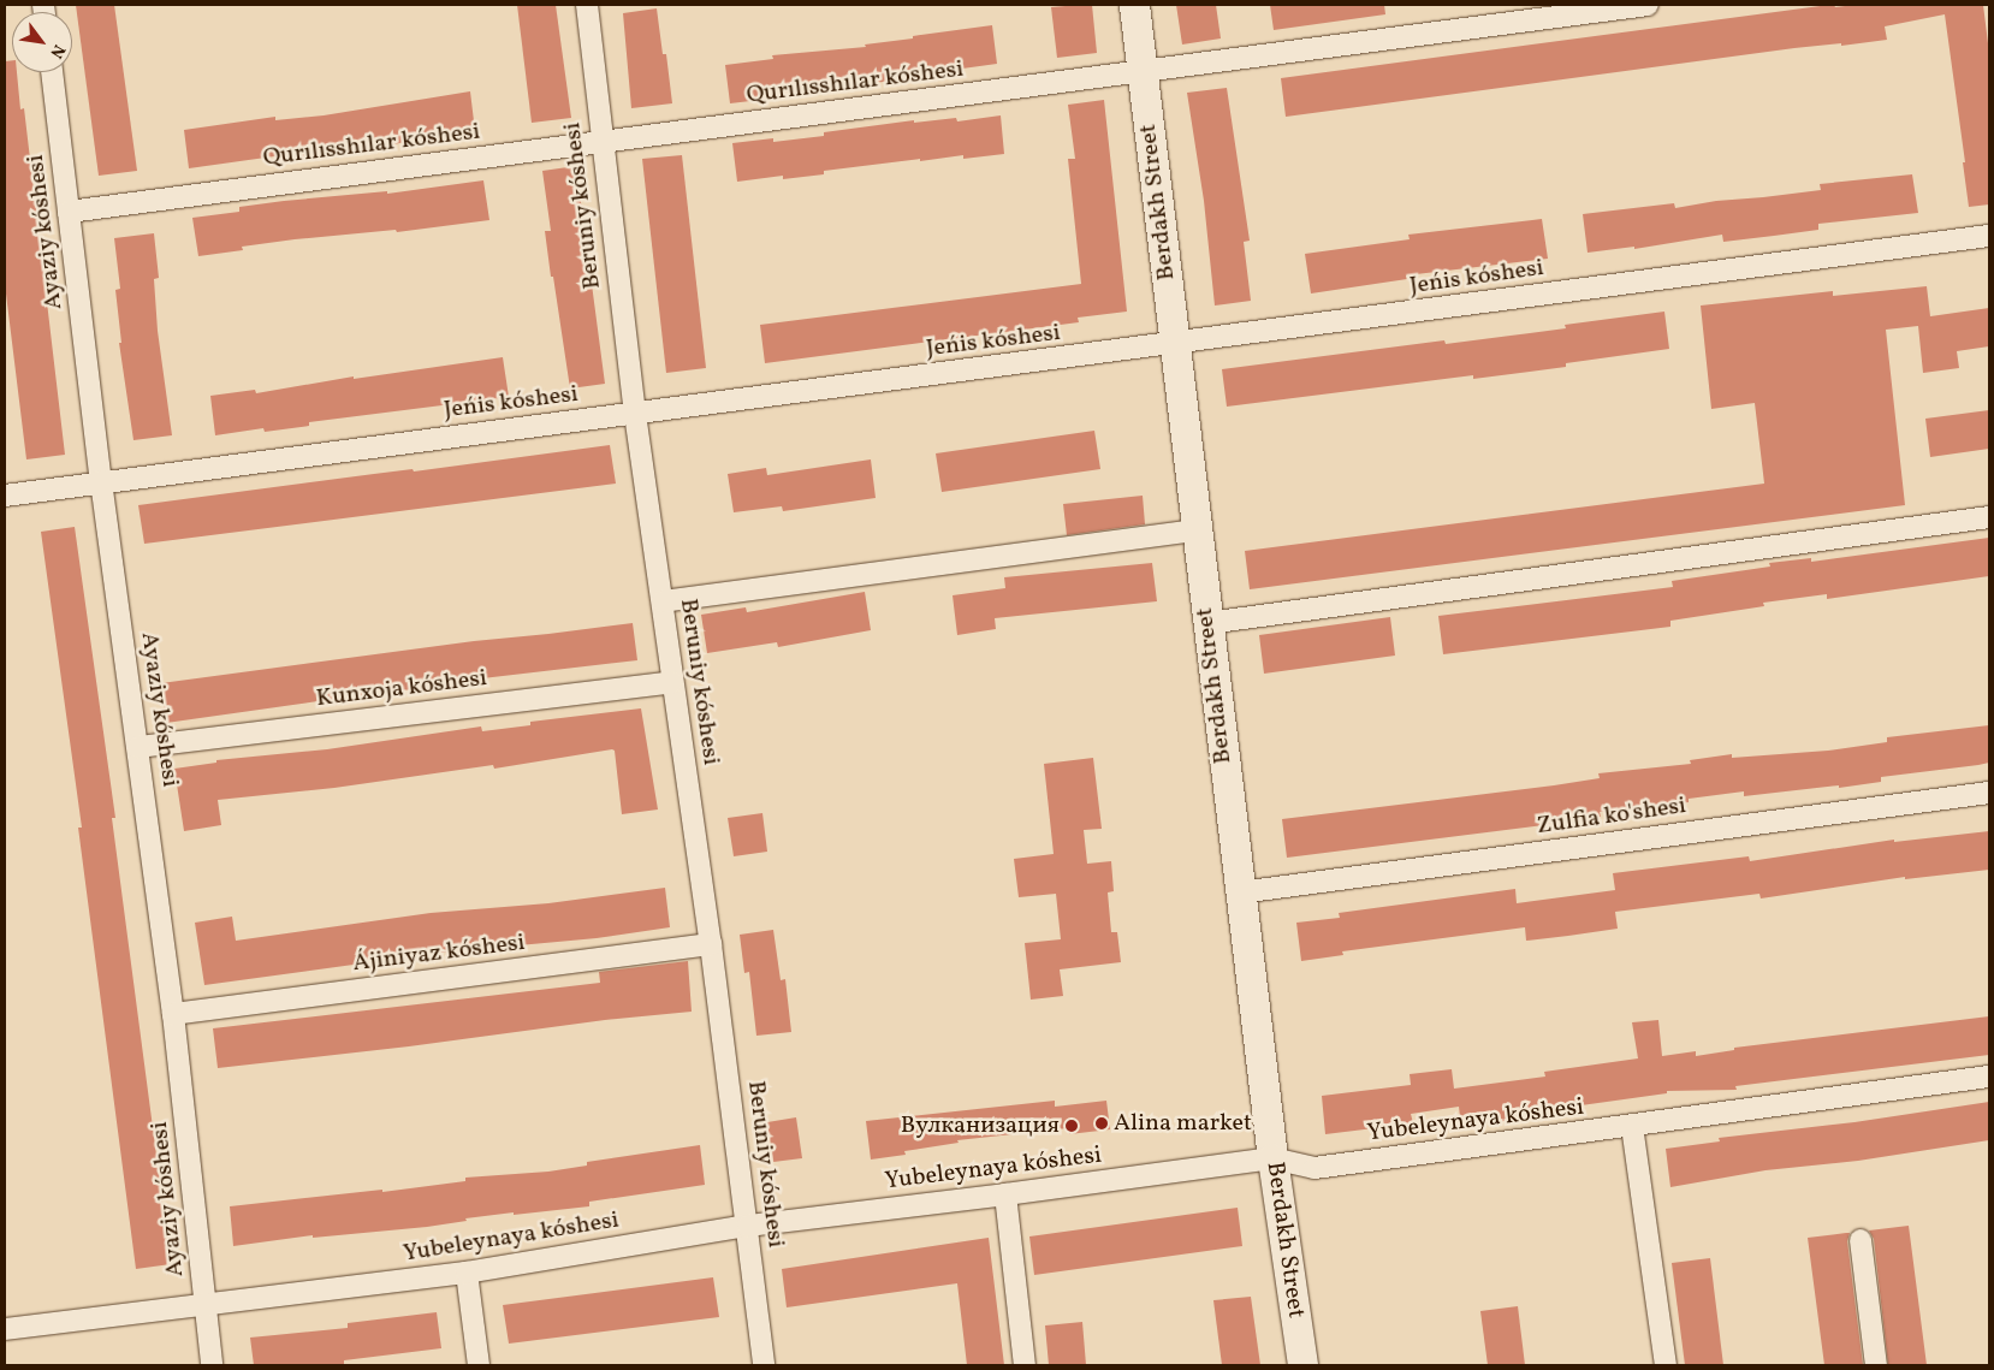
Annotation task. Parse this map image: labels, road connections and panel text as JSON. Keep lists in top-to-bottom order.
{
  "streets": {
    "street": [
      "Qurılısshılar kóshesi",
      "Berdakh Street",
      "Beruniy kóshesi",
      "Ayaziy kóshesi",
      "Jeńis kóshesi",
      "Kunxoja kóshesi",
      "Zulfia ko'shesi",
      "Ájiniyaz kóshesi",
      "Yubeleynaya kóshesi"
    ]
  },
  "crossings": [
    ["Qurılısshılar kóshesi", "Berdakh Street"],
    ["Qurılısshılar kóshesi", "Beruniy kóshesi"],
    ["Qurılısshılar kóshesi", "Ayaziy kóshesi"],
    ["Berdakh Street", "Jeńis kóshesi"],
    ["Berdakh Street", "Zulfia ko'shesi"],
    ["Berdakh Street", "Yubeleynaya kóshesi"],
    ["Beruniy kóshesi", "Jeńis kóshesi"],
    ["Beruniy kóshesi", "Kunxoja kóshesi"],
    ["Beruniy kóshesi", "Ájiniyaz kóshesi"],
    ["Beruniy kóshesi", "Yubeleynaya kóshesi"],
    ["Ayaziy kóshesi", "Jeńis kóshesi"],
    ["Ayaziy kóshesi", "Kunxoja kóshesi"],
    ["Ayaziy kóshesi", "Ájiniyaz kóshesi"],
    ["Ayaziy kóshesi", "Yubeleynaya kóshesi"]
  ],
  "places": ["Alina market", "Вулканизация"],
  "north": "bottom right"
}
